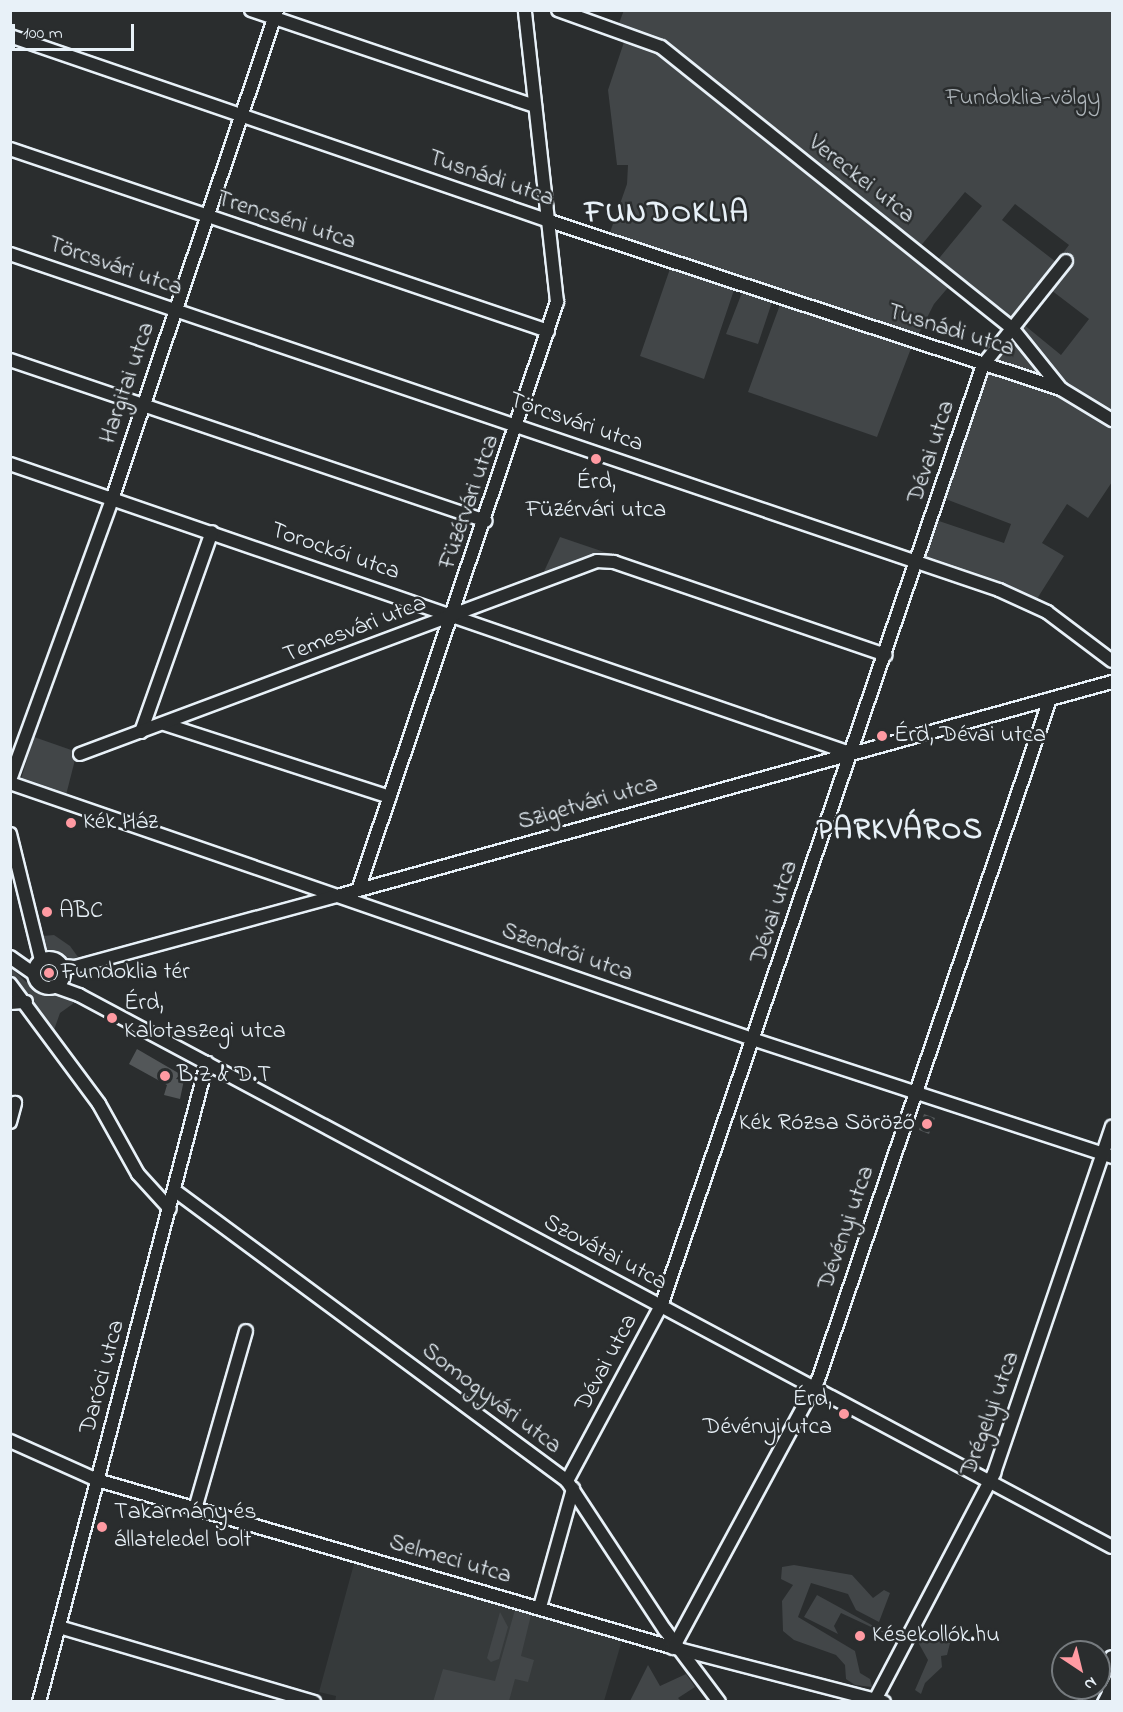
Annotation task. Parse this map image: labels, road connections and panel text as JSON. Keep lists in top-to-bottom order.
{
  "streets": {
    "street": [
      "Tusnádi utca",
      "Vereckei utca",
      "Trencséni utca",
      "Törcsvári utca",
      "Hargitai utca",
      "Dévai utca",
      "Füzérvári utca",
      "Torockói utca",
      "Temesvári utca",
      "Szigetvári utca",
      "Szendrői utca",
      "Dévényi utca",
      "Szovátai utca",
      "Daróci utca",
      "Somogyvári utca",
      "Drégelyi utca",
      "Selmeci utca"
    ]
  },
  "crossings": [
    ["Tusnádi utca", "Vereckei utca"],
    ["Tusnádi utca", "Hargitai utca"],
    ["Tusnádi utca", "Dévai utca"],
    ["Tusnádi utca", "Füzérvári utca"],
    ["Vereckei utca", "Dévai utca"],
    ["Trencséni utca", "Hargitai utca"],
    ["Trencséni utca", "Füzérvári utca"],
    ["Törcsvári utca", "Hargitai utca"],
    ["Törcsvári utca", "Dévai utca"],
    ["Törcsvári utca", "Füzérvári utca"],
    ["Hargitai utca", "Torockói utca"],
    ["Hargitai utca", "Szendrői utca"],
    ["Dévai utca", "Torockói utca"],
    ["Dévai utca", "Temesvári utca"],
    ["Dévai utca", "Szigetvári utca"],
    ["Dévai utca", "Szendrői utca"],
    ["Dévai utca", "Szovátai utca"],
    ["Dévai utca", "Somogyvári utca"],
    ["Dévai utca", "Selmeci utca"],
    ["Füzérvári utca", "Torockói utca"],
    ["Füzérvári utca", "Temesvári utca"],
    ["Füzérvári utca", "Szigetvári utca"],
    ["Torockói utca", "Temesvári utca"],
    ["Torockói utca", "Szigetvári utca"],
    ["Szigetvári utca", "Szendrői utca"],
    ["Szigetvári utca", "Dévényi utca"],
    ["Szendrői utca", "Dévényi utca"],
    ["Szendrői utca", "Drégelyi utca"],
    ["Dévényi utca", "Szovátai utca"],
    ["Dévényi utca", "Somogyvári utca"],
    ["Dévényi utca", "Selmeci utca"],
    ["Szovátai utca", "Daróci utca"],
    ["Szovátai utca", "Drégelyi utca"],
    ["Daróci utca", "Somogyvári utca"],
    ["Daróci utca", "Selmeci utca"],
    ["Somogyvári utca", "Selmeci utca"],
    ["Drégelyi utca", "Selmeci utca"]
  ],
  "districts": ["FUNDOKLIA", "PARKVÁROS"],
  "parks": ["Fundoklia-völgy"],
  "places": [
    "Érd, Füzérvári utca",
    "Érd, Dévai utca",
    "Kék Ház",
    "ABC",
    "Fundoklia tér",
    "Érd, Kalotaszegi utca",
    "B.Z & D.T",
    "Kék Rózsa Söröző",
    "Érd, Dévényi utca",
    "Takarmány és állateledel bolt",
    "Késekollók.hu"
  ],
  "scale_bar": "100 m",
  "north": "bottom right"
}
